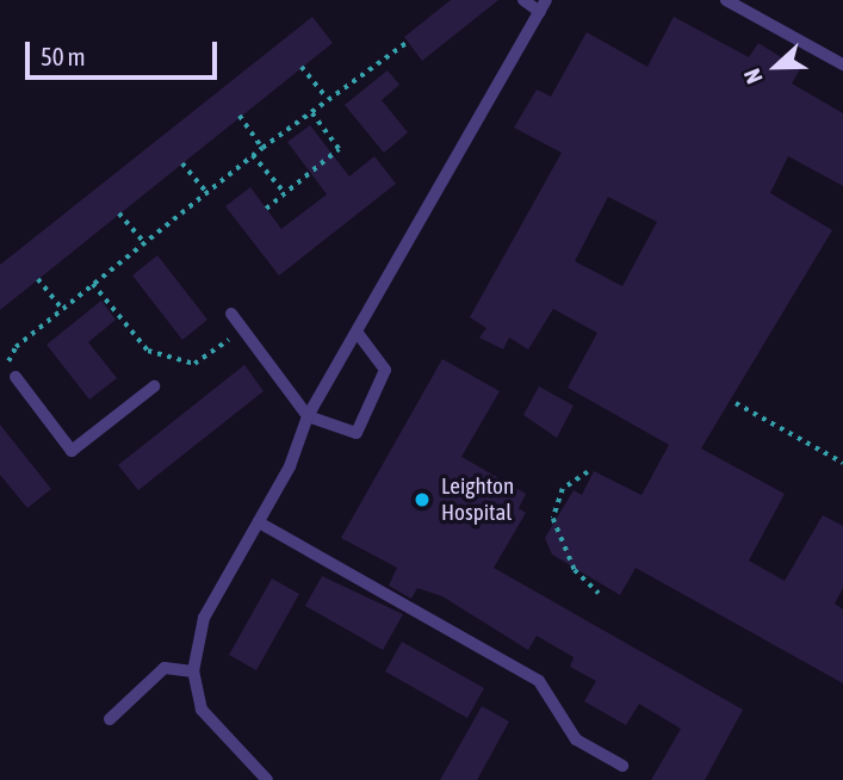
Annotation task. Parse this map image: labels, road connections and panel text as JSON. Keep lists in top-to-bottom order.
{
  "places": ["Leighton Hospital"],
  "scale_bar": "50 m",
  "north": "left"
}
